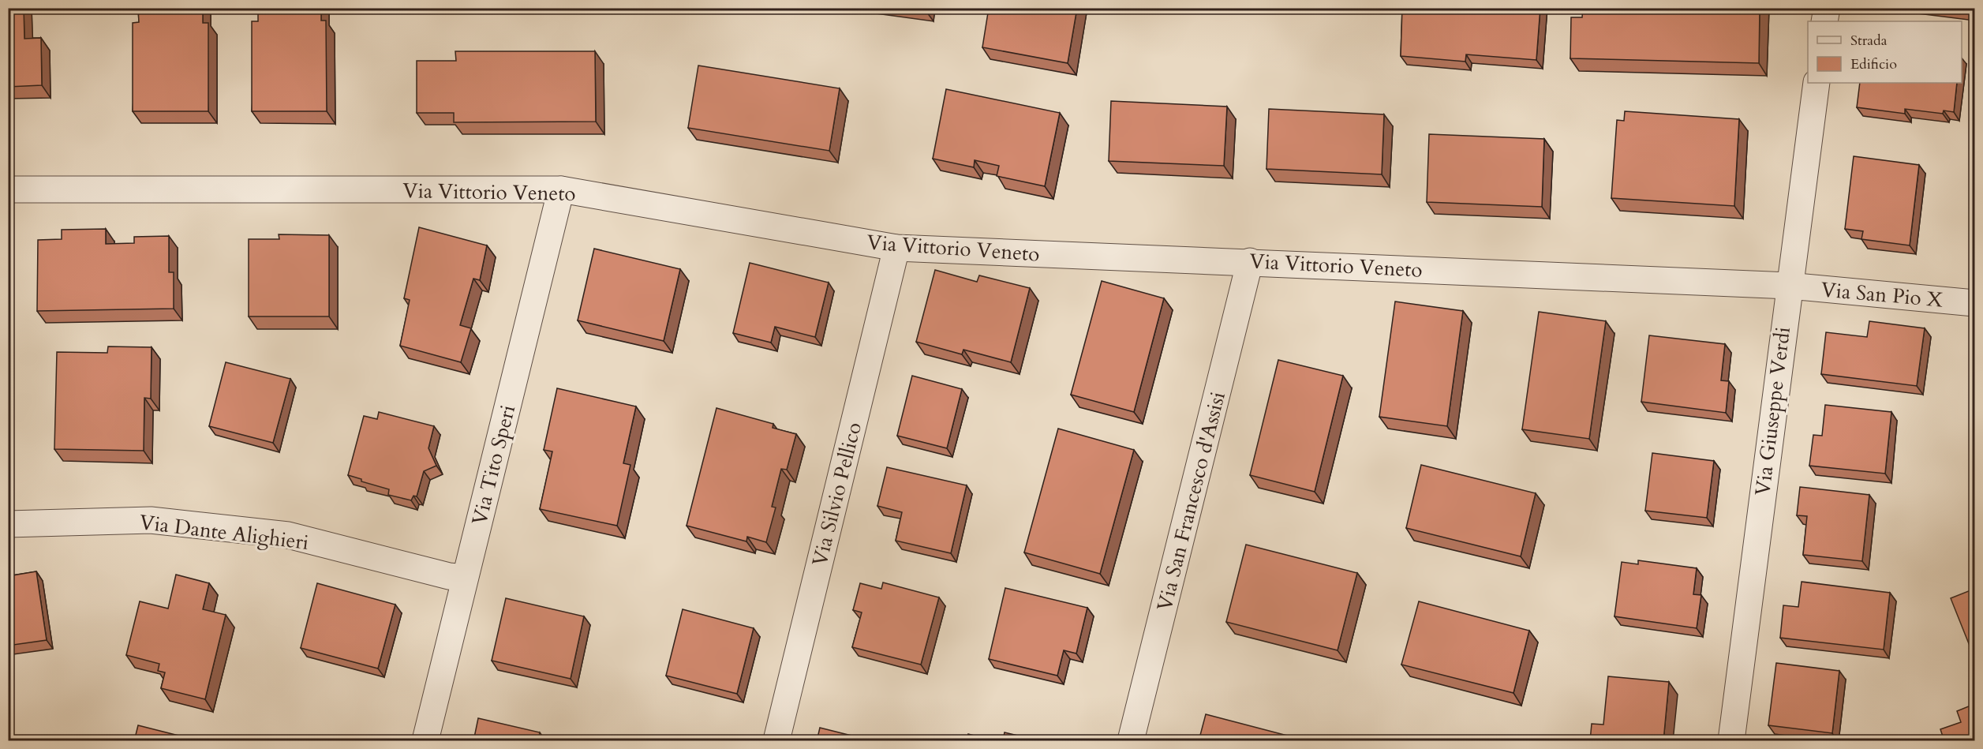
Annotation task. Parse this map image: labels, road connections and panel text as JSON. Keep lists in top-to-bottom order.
{
  "streets": {
    "street": [
      "Via Vittorio Veneto",
      "Via San Pio X",
      "Via Giuseppe Verdi",
      "Via Tito Speri",
      "Via Silvio Pellico",
      "Via San Francesco d'Assisi",
      "Via Dante Alighieri"
    ]
  },
  "crossings": [
    ["Via Vittorio Veneto", "Via San Pio X"],
    ["Via Vittorio Veneto", "Via Giuseppe Verdi"],
    ["Via Vittorio Veneto", "Via Tito Speri"],
    ["Via Vittorio Veneto", "Via Silvio Pellico"],
    ["Via Vittorio Veneto", "Via San Francesco d'Assisi"],
    ["Via San Pio X", "Via Giuseppe Verdi"],
    ["Via Tito Speri", "Via Dante Alighieri"]
  ],
  "legend": ["Strada", "Edificio"]
}
